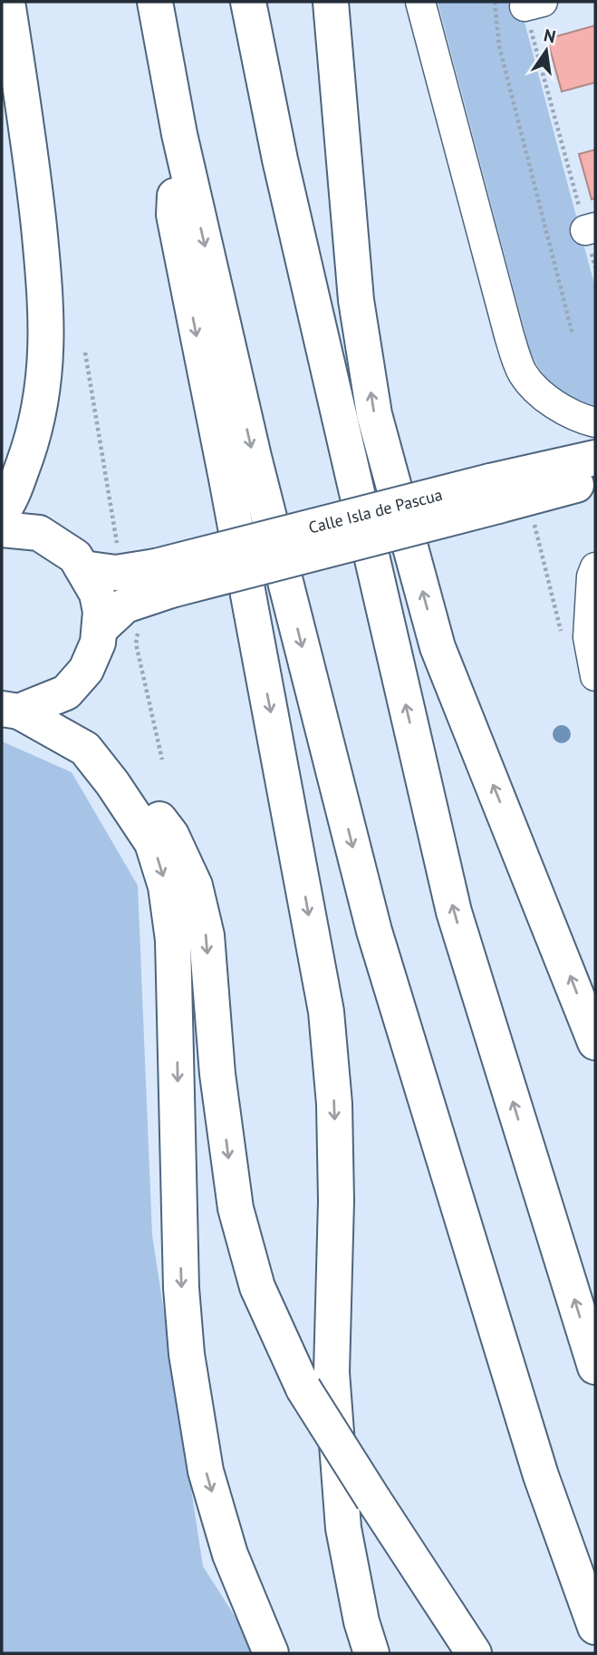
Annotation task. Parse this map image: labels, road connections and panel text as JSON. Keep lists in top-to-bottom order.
{
  "streets": {
    "main road": ["Calle Isla de Pascua"]
  },
  "north": "top"
}
